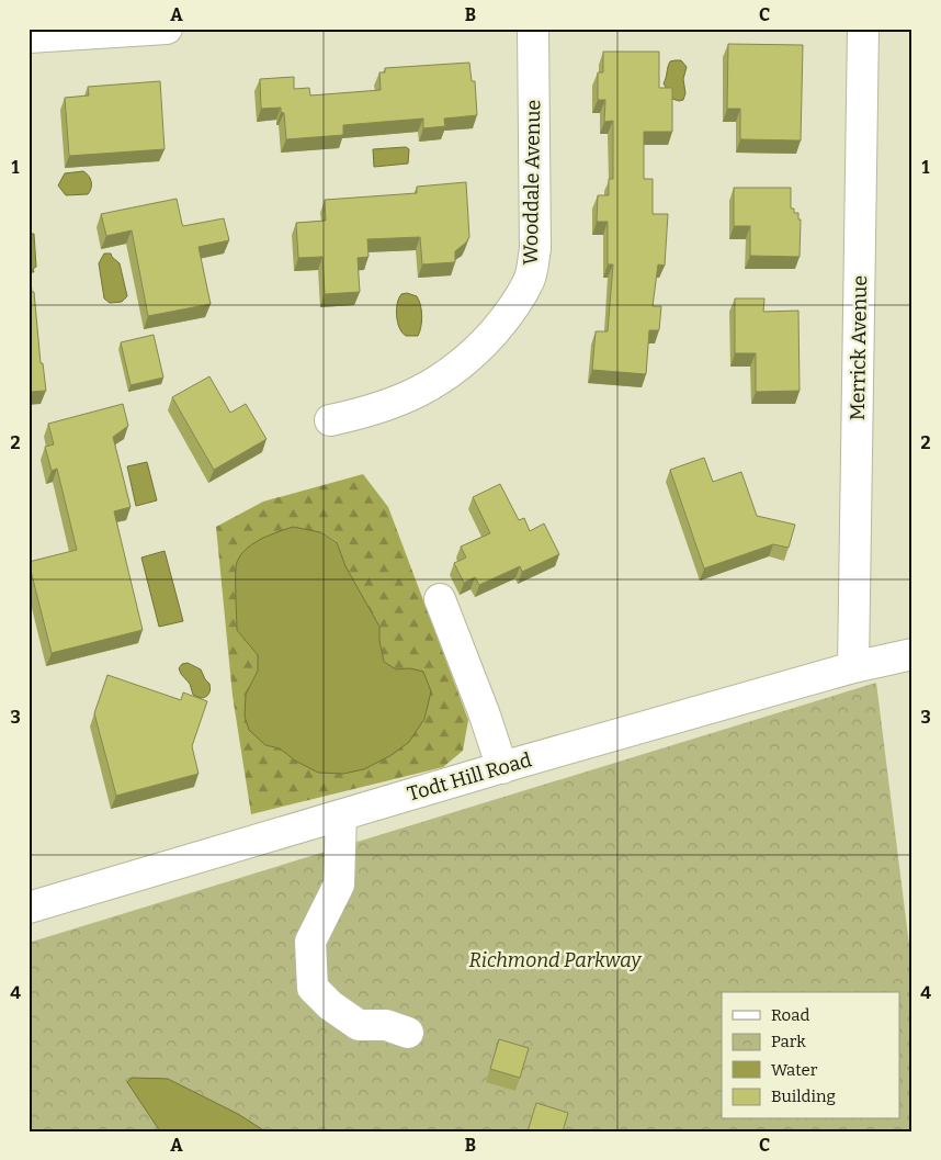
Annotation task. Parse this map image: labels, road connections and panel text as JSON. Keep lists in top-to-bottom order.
{
  "streets": {
    "street": ["Wooddale Avenue", "Merrick Avenue", "Todt Hill Road"]
  },
  "crossings": [
    ["Merrick Avenue", "Todt Hill Road"]
  ],
  "parks": ["Richmond Parkway"],
  "legend": [
    "Road",
    "Park",
    "Water",
    "Building"
  ],
  "grid": {
    "columns": ["A", "B", "C"],
    "rows": [
      "1",
      "2",
      "3",
      "4"
    ]
  }
}
